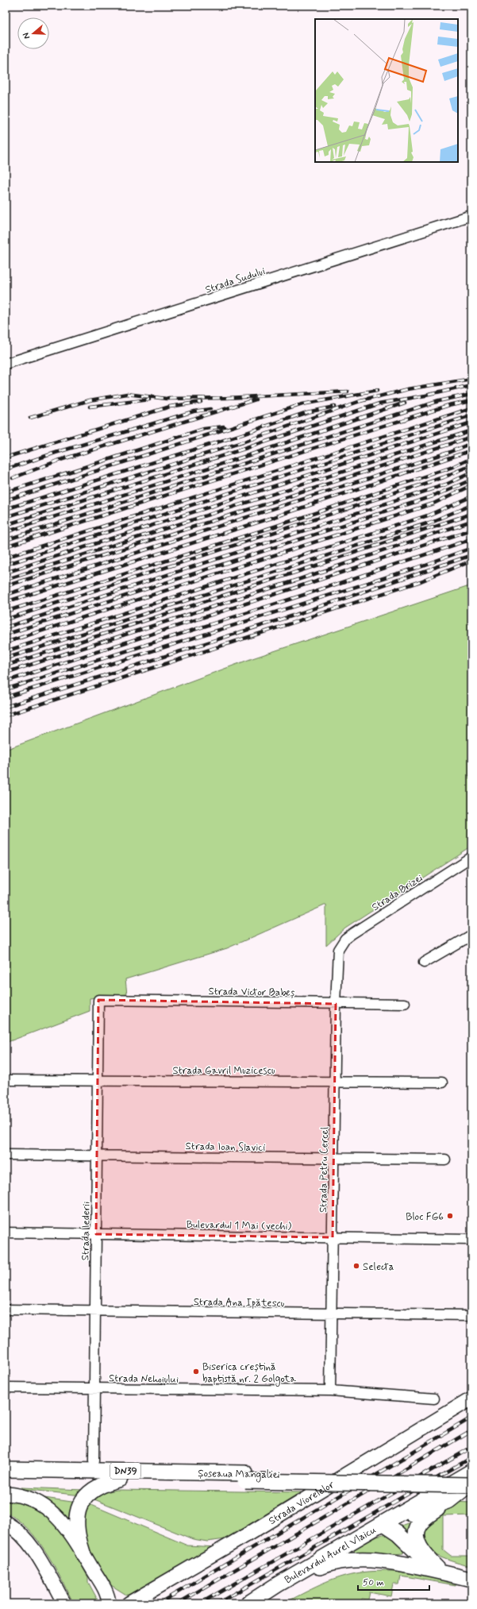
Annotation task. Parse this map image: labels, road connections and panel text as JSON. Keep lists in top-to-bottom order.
{
  "streets": {
    "main road": ["DN39", "Șoseaua Mangaliei", "Bulevardul Aurel Vlaicu"],
    "street": [
      "Strada Sudului",
      "Strada Brizei",
      "Strada Victor Babeș",
      "Strada Gavril Muzicescu",
      "Strada Ioan Slavici",
      "Strada Petru Cercel",
      "Bulevardul 1 Mai (vechi)",
      "Strada Iederii",
      "Strada Ana Ipătescu",
      "Strada Nehoiului",
      "Strada Viorelelor"
    ]
  },
  "crossings": [
    ["Strada Brizei", "Strada Petru Cercel"],
    ["Strada Victor Babeș", "Strada Petru Cercel"],
    ["Strada Victor Babeș", "Strada Iederii"],
    ["Strada Gavril Muzicescu", "Strada Petru Cercel"],
    ["Strada Gavril Muzicescu", "Strada Iederii"],
    ["Strada Ioan Slavici", "Strada Petru Cercel"],
    ["Strada Ioan Slavici", "Strada Iederii"],
    ["Strada Petru Cercel", "Bulevardul 1 Mai (vechi)"],
    ["Strada Petru Cercel", "Strada Ana Ipătescu"],
    ["Strada Petru Cercel", "Strada Nehoiului"],
    ["Bulevardul 1 Mai (vechi)", "Strada Iederii"],
    ["Strada Iederii", "Strada Ana Ipătescu"],
    ["Strada Iederii", "Strada Nehoiului"]
  ],
  "places": ["Bloc FG6", "Selecta", "Biserica creștină baptistă nr. 2 Golgota"],
  "scale_bar": "50 m",
  "north": "left"
}
